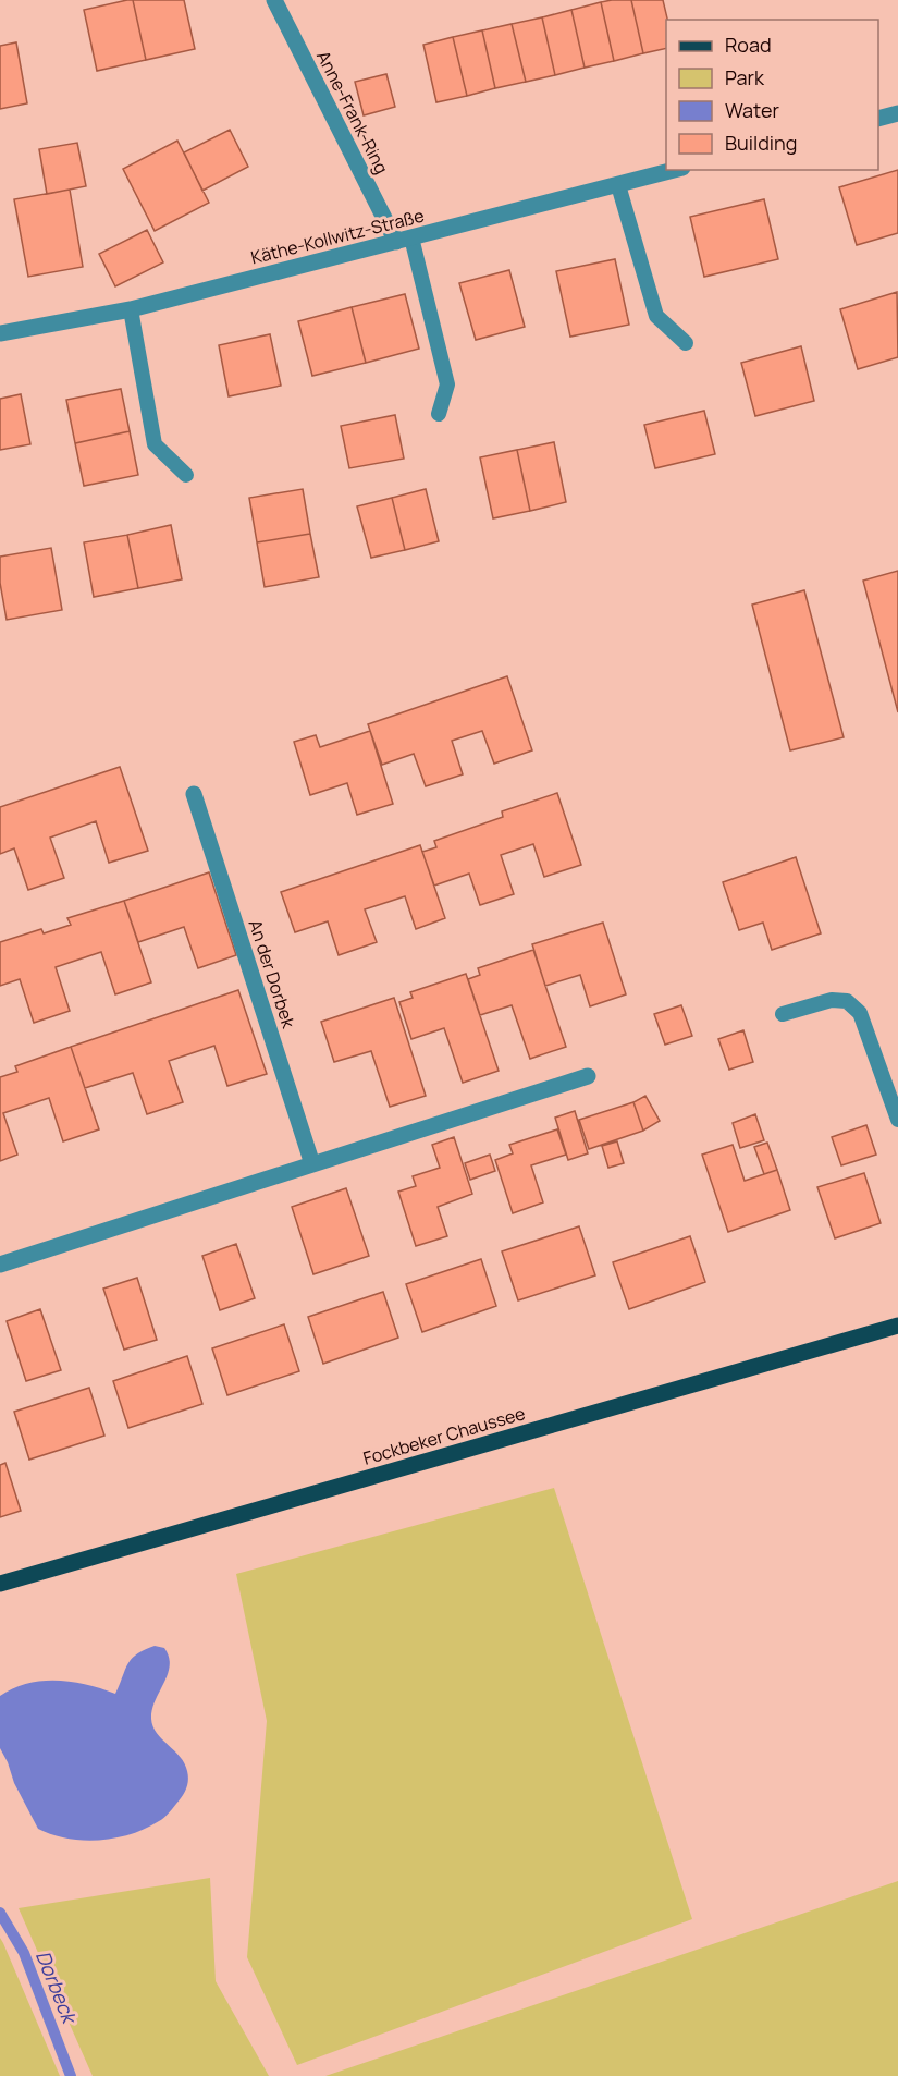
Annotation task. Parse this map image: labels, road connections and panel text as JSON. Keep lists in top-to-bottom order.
{
  "streets": {
    "main road": ["Fockbeker Chaussee"],
    "street": ["Anne-Frank-Ring", "Käthe-Kollwitz-Straße", "An der Dorbek"]
  },
  "crossings": [
    ["Anne-Frank-Ring", "Käthe-Kollwitz-Straße"]
  ],
  "water": ["Dorbeck"],
  "legend": [
    "Road",
    "Park",
    "Water",
    "Building"
  ]
}
